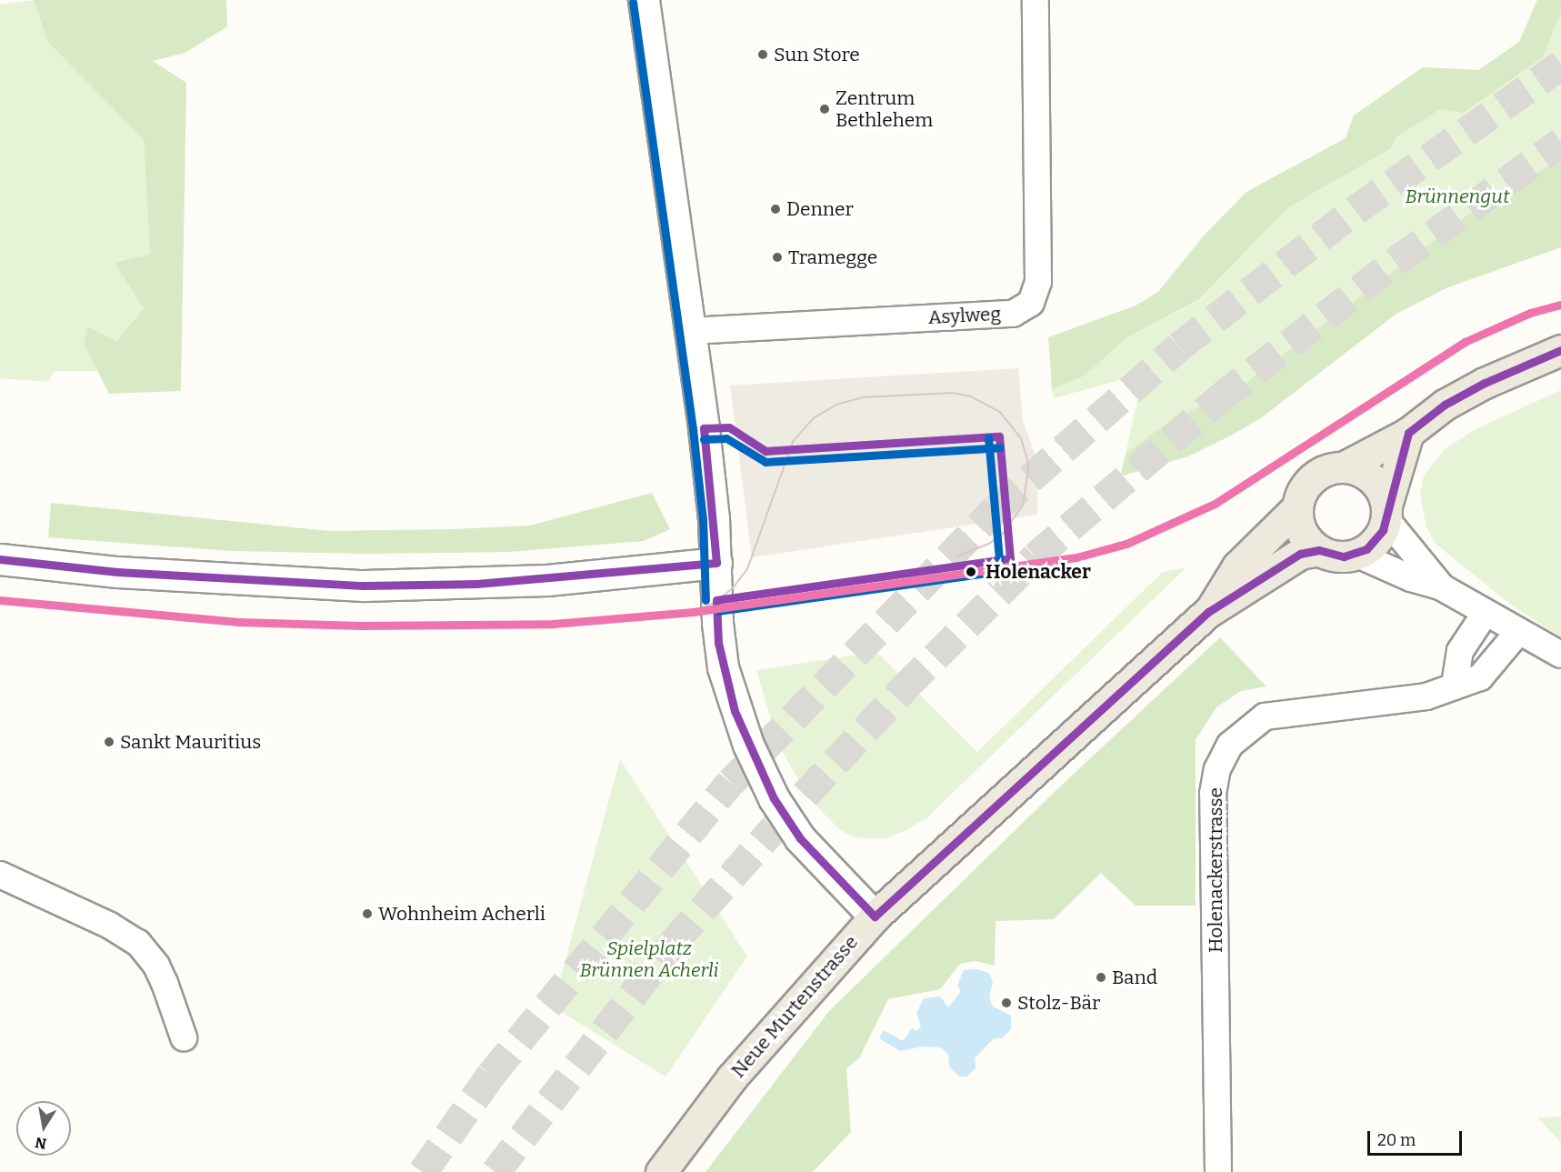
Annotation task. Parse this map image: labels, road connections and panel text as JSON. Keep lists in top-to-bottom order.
{
  "streets": {
    "main road": ["Neue Murtenstrasse"],
    "street": ["Asylweg", "Holenackerstrasse"]
  },
  "parks": ["Brünnengut", "Spielplatz Brünnen Acherli"],
  "places": [
    "Sun Store",
    "Zentrum Bethlehem",
    "Denner",
    "Tramegge",
    "Holenacker",
    "Sankt Mauritius",
    "Wohnheim Acherli",
    "Band",
    "Stolz-Bär"
  ],
  "scale_bar": "20 m",
  "north": "bottom"
}
